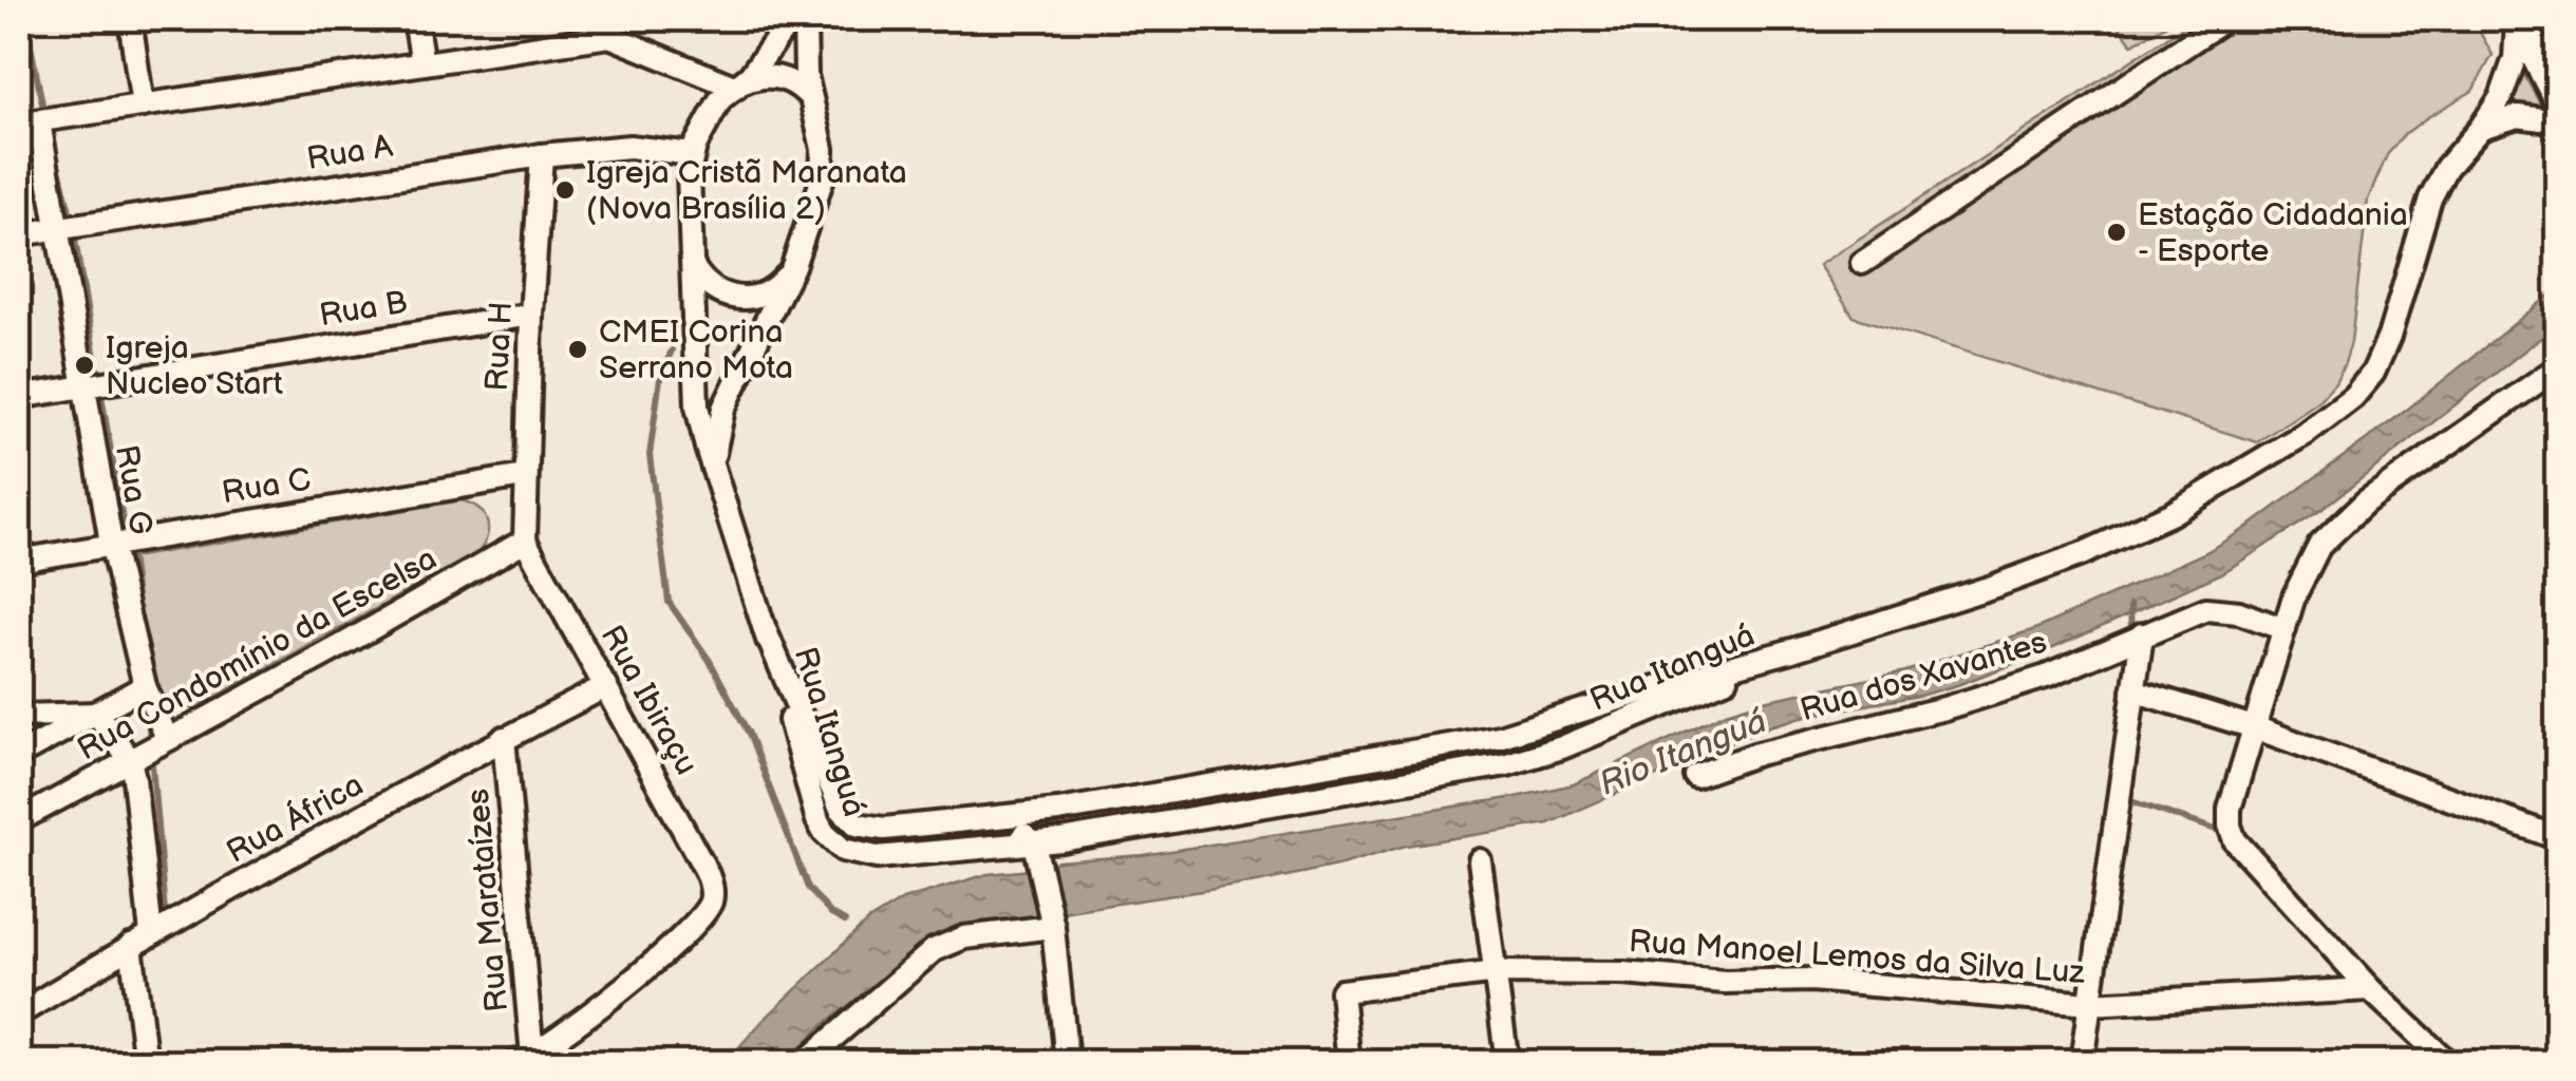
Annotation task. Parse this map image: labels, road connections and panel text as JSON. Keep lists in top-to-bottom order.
{
  "streets": {
    "street": [
      "Rua A",
      "Rua B",
      "Rua H",
      "Rua C",
      "Rua G",
      "Rua Condomínio da Escelsa",
      "Rua Itanguá",
      "Rua dos Xavantes",
      "Rua Ibiraçu",
      "Rua África",
      "Rua Marataízes",
      "Rua Manoel Lemos da Silva Luz"
    ]
  },
  "crossings": [
    ["Rua A", "Rua H"],
    ["Rua A", "Rua G"],
    ["Rua A", "Rua Itanguá"],
    ["Rua B", "Rua H"],
    ["Rua B", "Rua G"],
    ["Rua H", "Rua C"],
    ["Rua H", "Rua Condomínio da Escelsa"],
    ["Rua H", "Rua Ibiraçu"],
    ["Rua C", "Rua G"],
    ["Rua G", "Rua Condomínio da Escelsa"],
    ["Rua Condomínio da Escelsa", "Rua Ibiraçu"],
    ["Rua Ibiraçu", "Rua África"],
    ["Rua Ibiraçu", "Rua Marataízes"],
    ["Rua África", "Rua Marataízes"]
  ],
  "water": ["Rio Itanguá"],
  "places": [
    "Igreja Cristã Maranata (Nova Brasília 2)",
    "Estação Cidadania - Esporte",
    "CMEI Corina Serrano Mota",
    "Igreja Nucleo Start"
  ]
}
